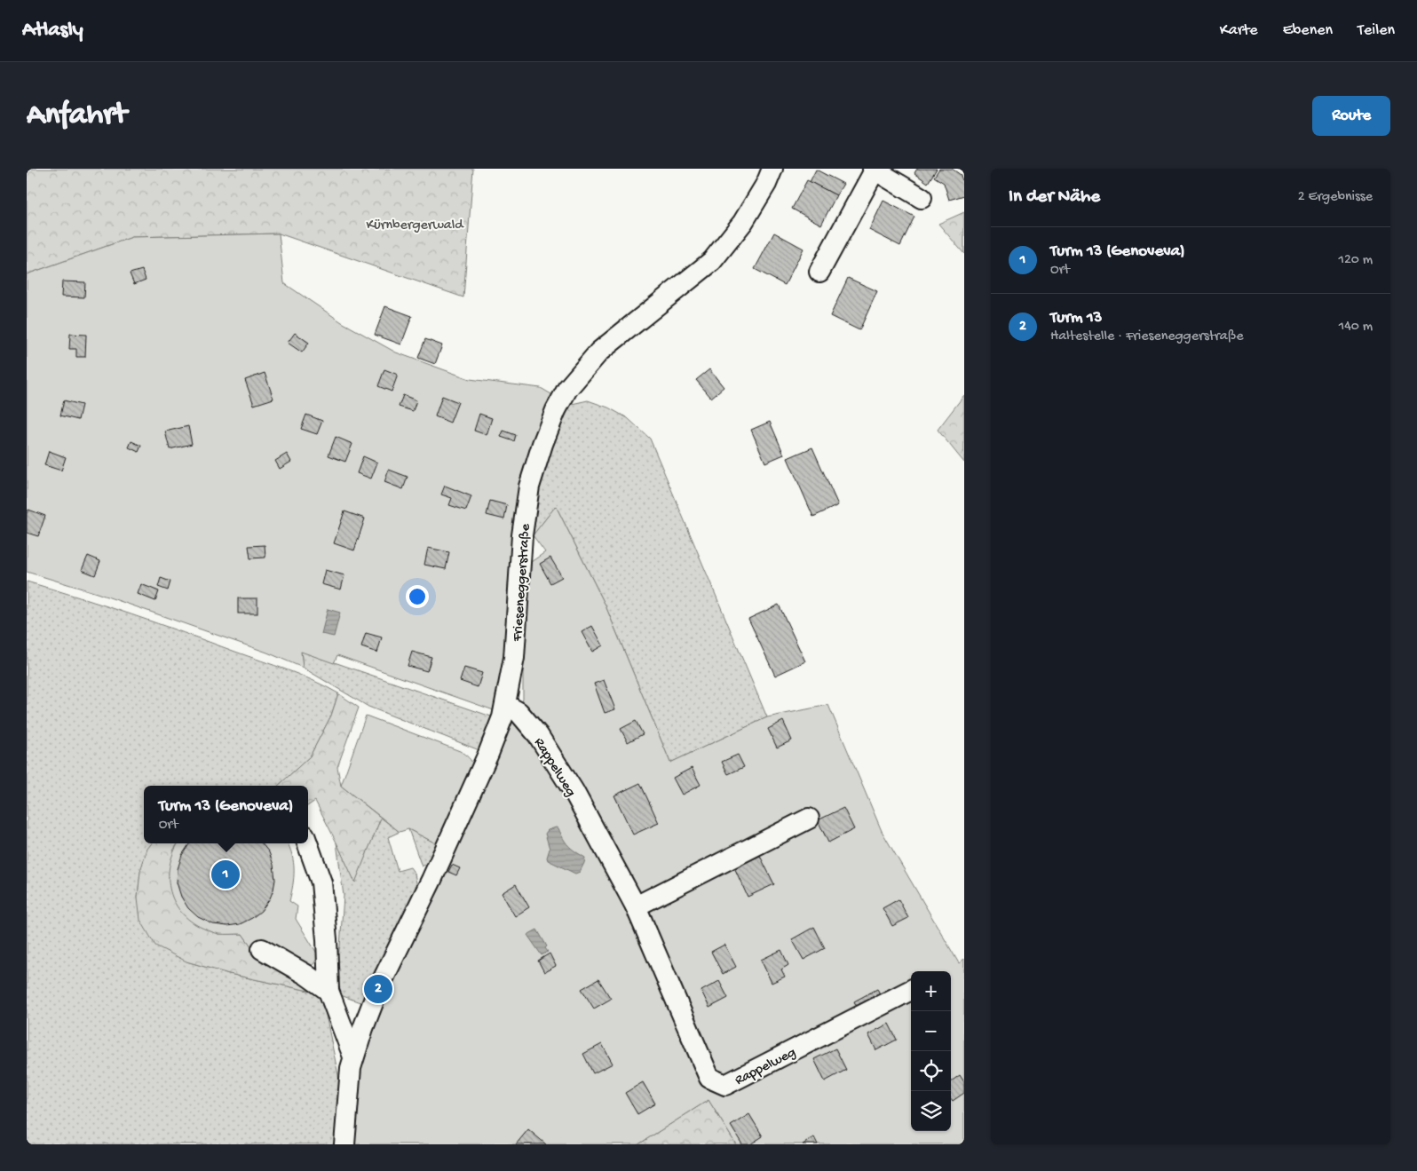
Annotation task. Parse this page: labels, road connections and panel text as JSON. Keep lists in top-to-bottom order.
{
  "streets": {
    "street": ["Frieseneggerstraße", "Rappelweg"]
  },
  "crossings": [
    ["Frieseneggerstraße", "Rappelweg"]
  ],
  "parks": ["Kürnbergerwald"],
  "page": {
    "header": "Atlasly",
    "nav": ["Karte", "Ebenen", "Teilen"],
    "buttons": "Route",
    "title": "Anfahrt",
    "heading": ["In der Nähe", "2 Ergebnisse"],
    "list": [
      {
        "mark": "1",
        "name": "Turm 13 (Genoveva)",
        "note": "Ort",
        "value": "120 m"
      },
      {
        "mark": "2",
        "name": "Turm 13",
        "note": "Haltestelle · Frieseneggerstraße",
        "value": "140 m"
      }
    ],
    "popup": ["Turm 13 (Genoveva)", "Ort"],
    "pins": ["1", "2"],
    "map_buttons": ["+", "−"]
  }
}
